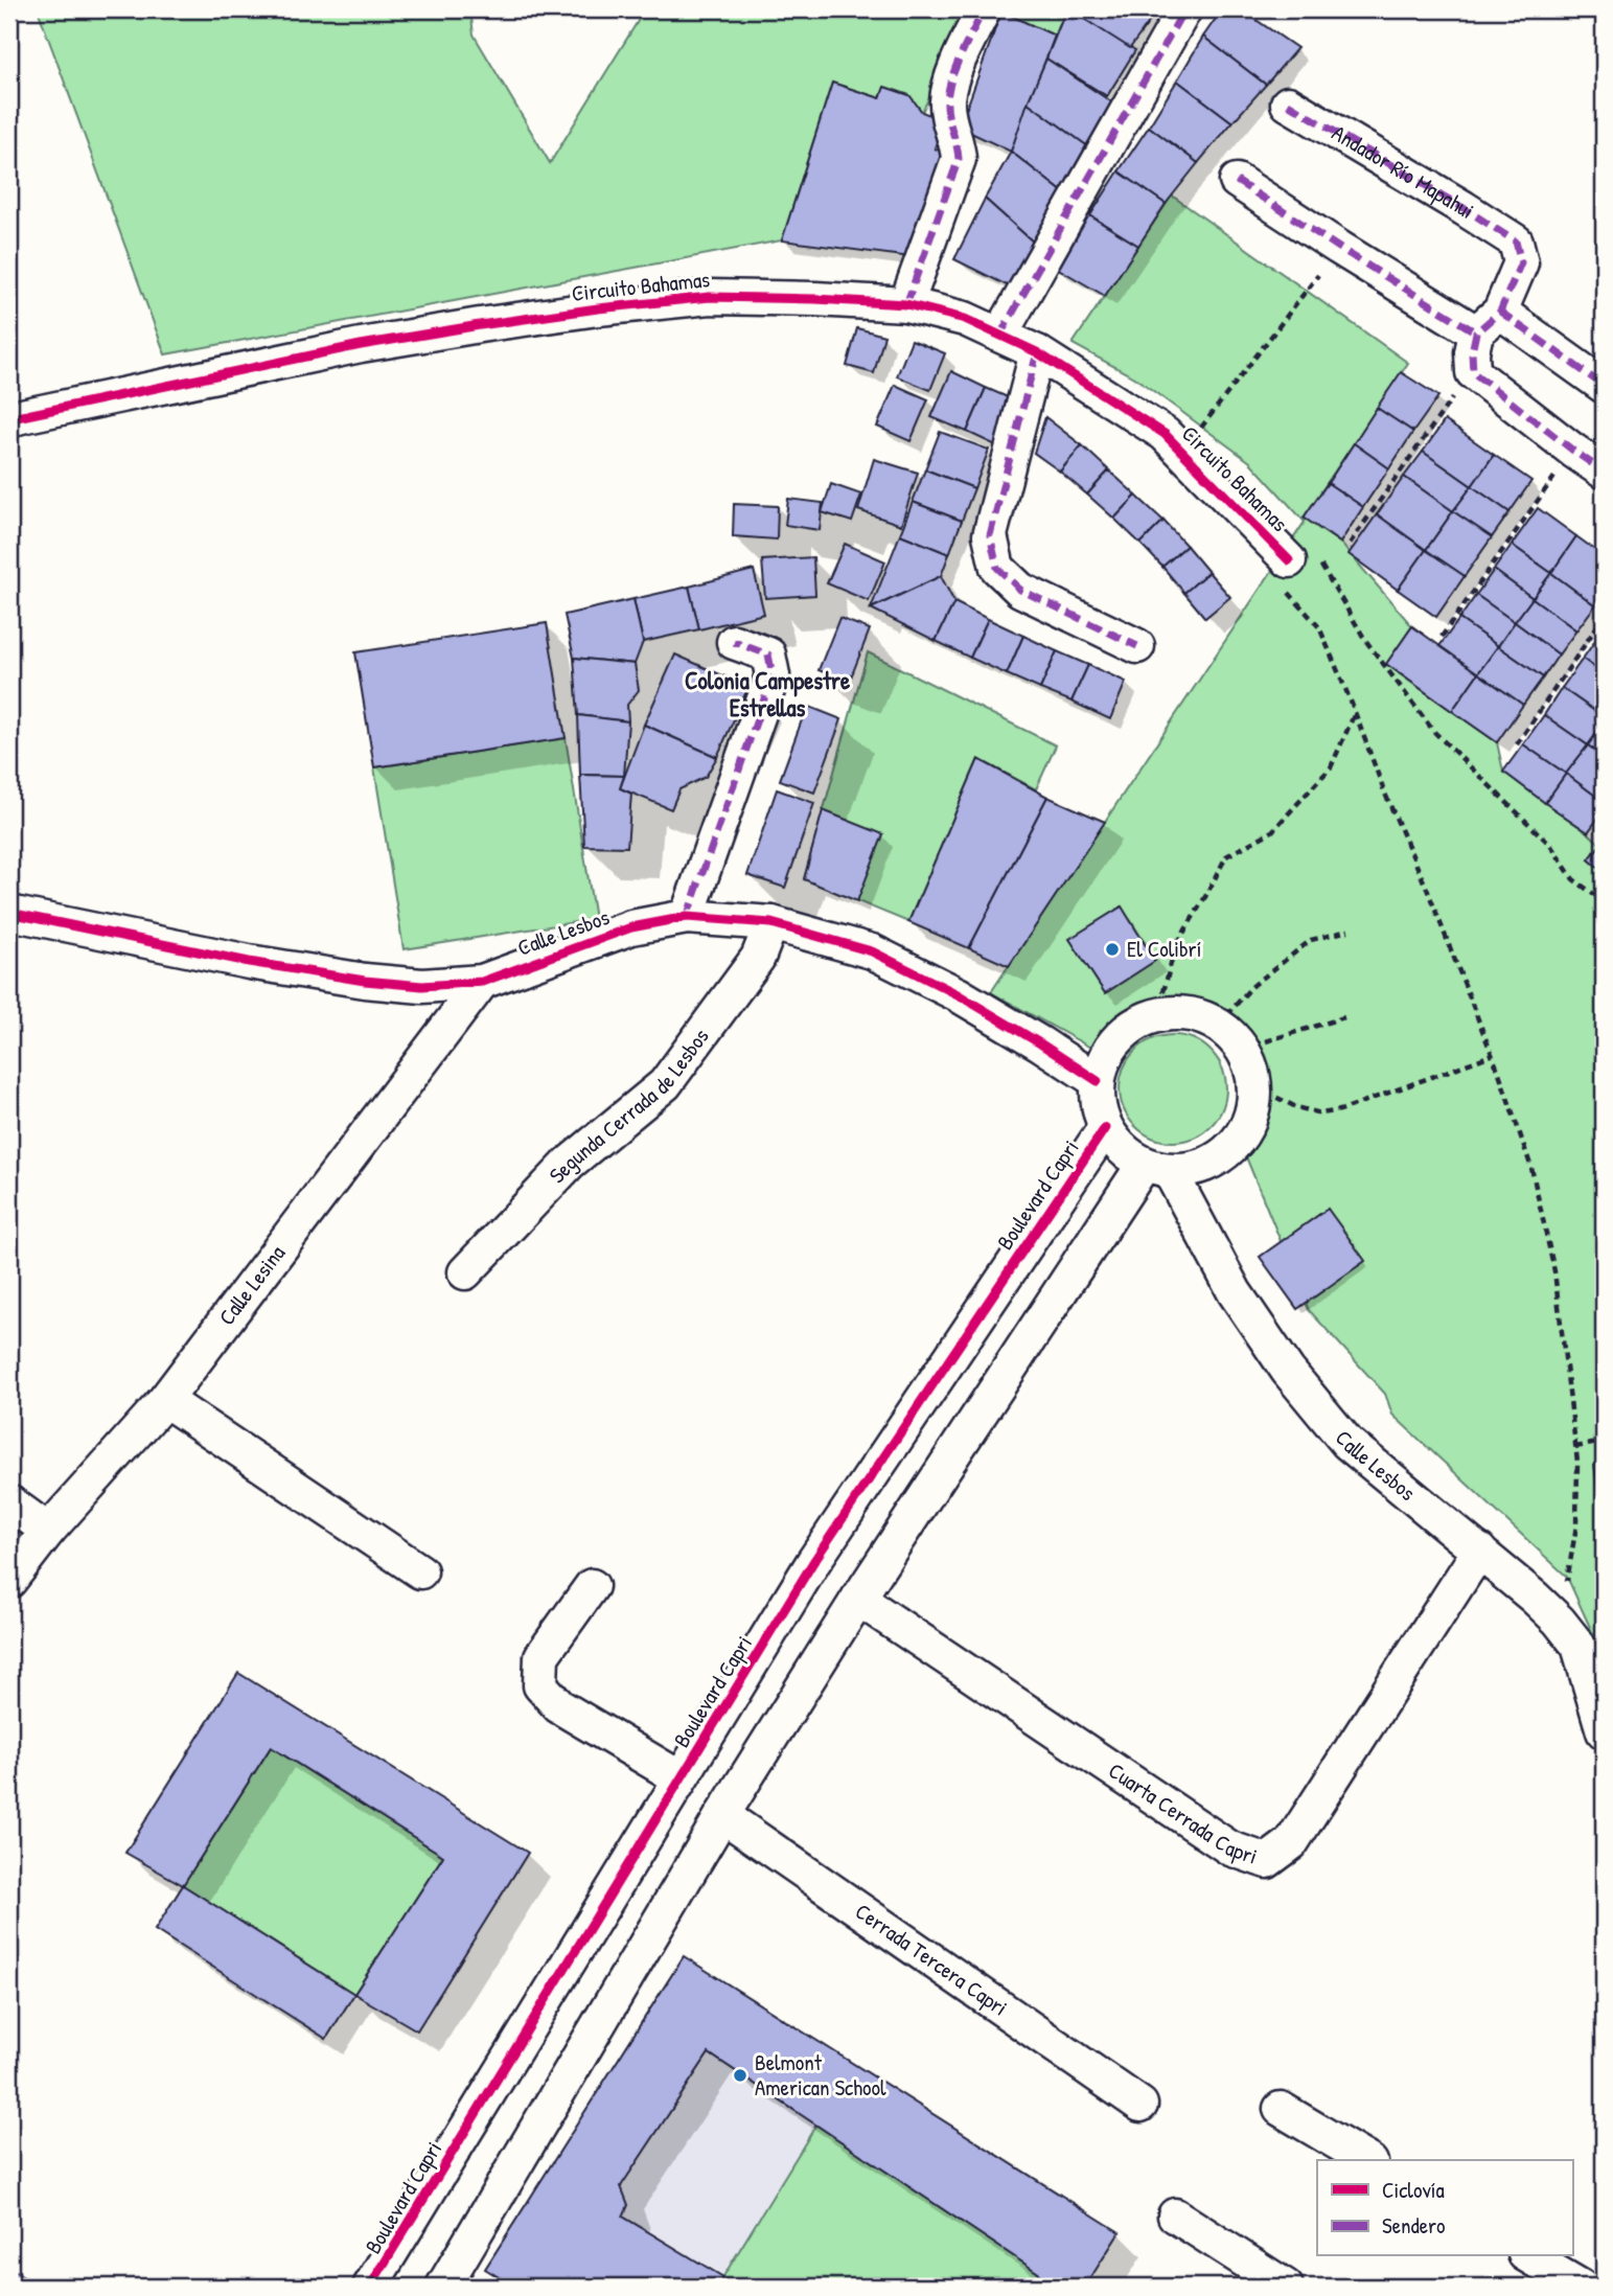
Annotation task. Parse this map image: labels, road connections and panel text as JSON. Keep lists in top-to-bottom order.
{
  "streets": {
    "street": [
      "Andador Río Mapahui",
      "Circuito Bahamas",
      "Calle Lesbos",
      "Segunda Cerrada de Lesbos",
      "Boulevard Capri",
      "Calle Lesina",
      "Cuarta Cerrada Capri",
      "Cerrada Tercera Capri"
    ]
  },
  "crossings": [
    ["Calle Lesbos", "Segunda Cerrada de Lesbos"],
    ["Calle Lesbos", "Boulevard Capri"],
    ["Calle Lesbos", "Calle Lesina"],
    ["Calle Lesbos", "Cuarta Cerrada Capri"]
  ],
  "districts": ["Colonia Campestre Estrellas"],
  "places": ["El Colibrí", "Belmont American School"],
  "legend": ["Ciclovía", "Sendero"]
}
